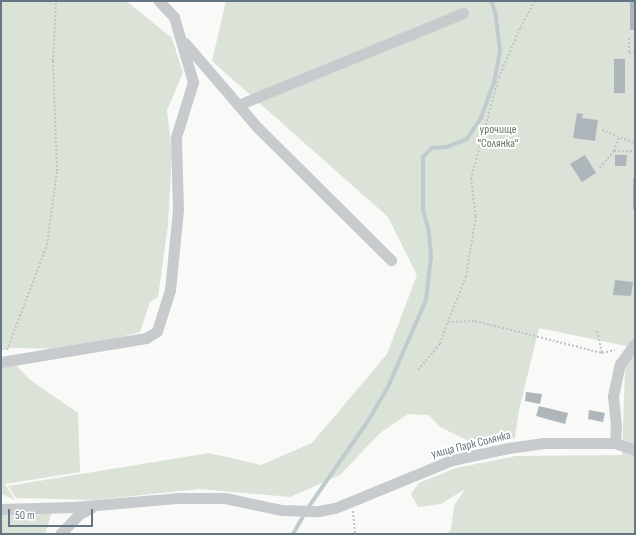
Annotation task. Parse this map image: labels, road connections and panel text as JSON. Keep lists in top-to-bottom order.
{
  "streets": {
    "street": ["улица Парк Солянка"]
  },
  "parks": ["урочище \"Солянка\""],
  "scale_bar": "50 m"
}
